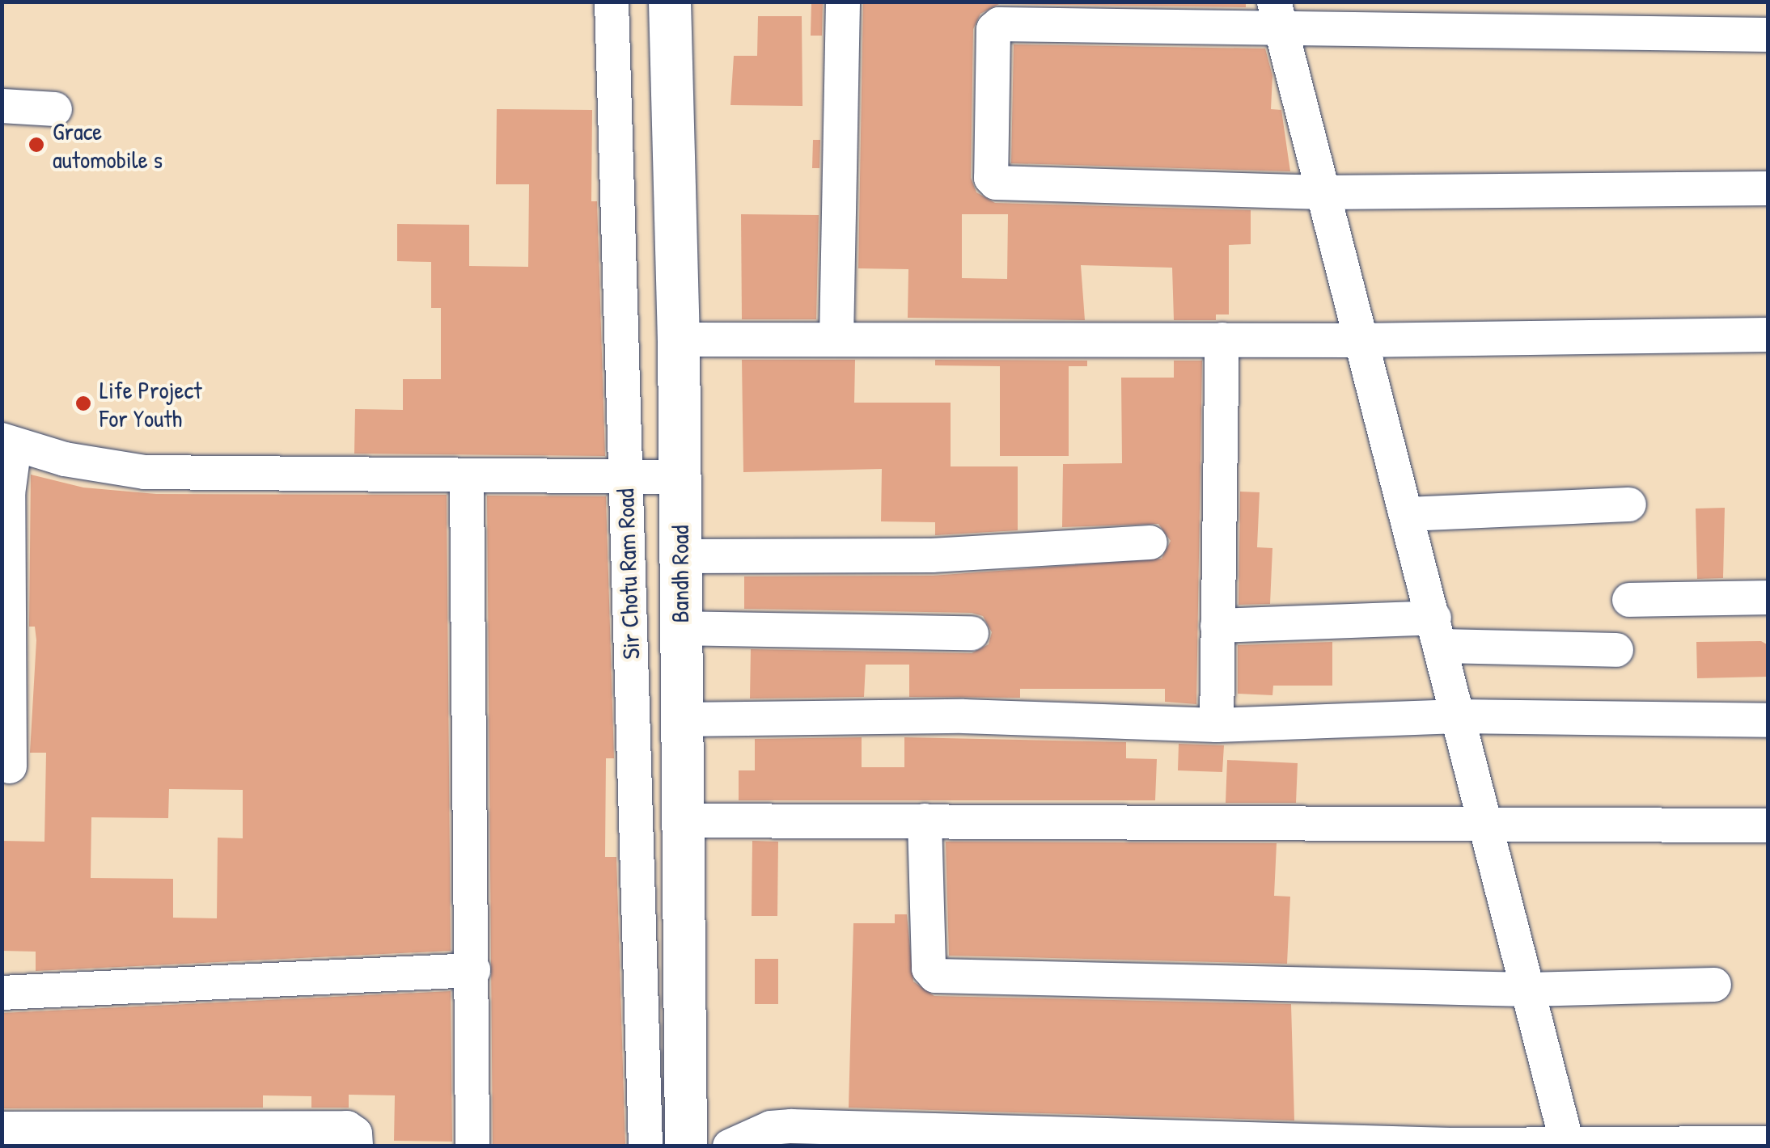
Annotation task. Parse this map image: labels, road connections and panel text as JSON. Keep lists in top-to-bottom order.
{
  "streets": {
    "street": ["Sir Chotu Ram Road", "Bandh Road"]
  },
  "places": ["Grace automobile s", "Life Project For Youth"]
}
